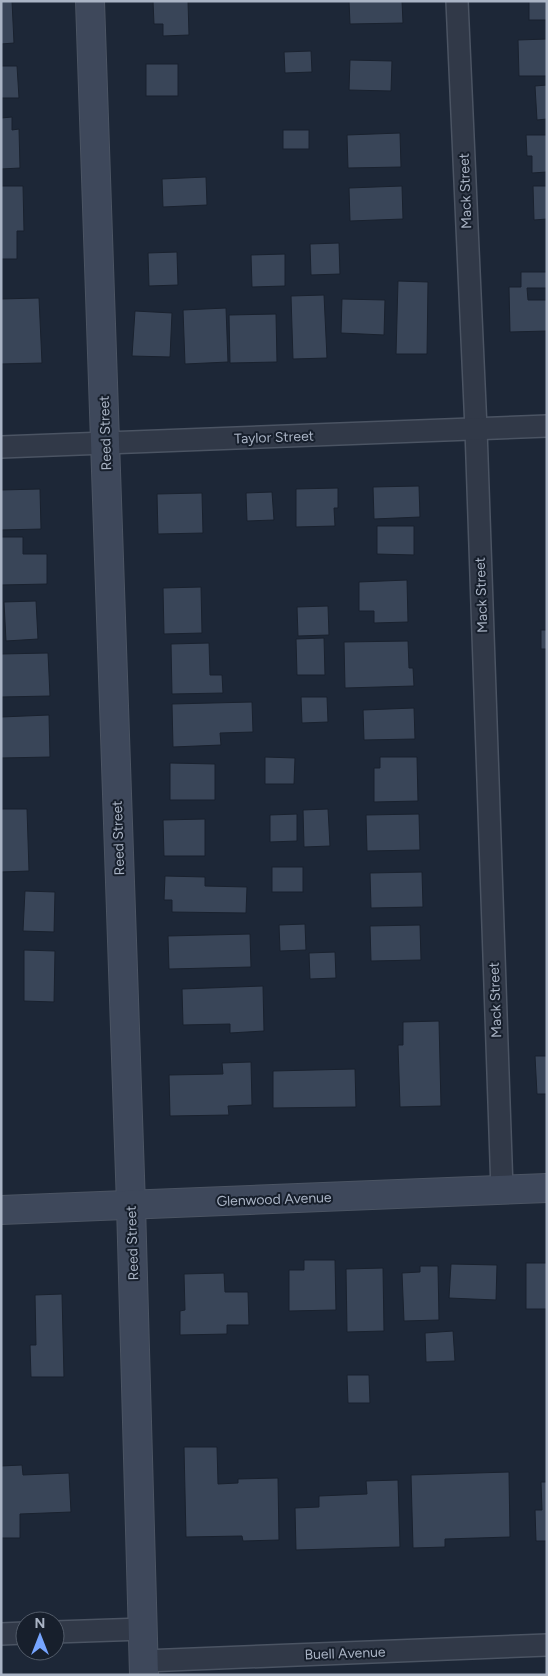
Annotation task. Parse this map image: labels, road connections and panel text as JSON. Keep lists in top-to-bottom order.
{
  "streets": {
    "street": [
      "Mack Street",
      "Reed Street",
      "Taylor Street",
      "Glenwood Avenue",
      "Buell Avenue"
    ]
  },
  "crossings": [
    ["Mack Street", "Taylor Street"],
    ["Mack Street", "Glenwood Avenue"],
    ["Reed Street", "Taylor Street"],
    ["Reed Street", "Glenwood Avenue"],
    ["Reed Street", "Buell Avenue"]
  ],
  "north": "top"
}
